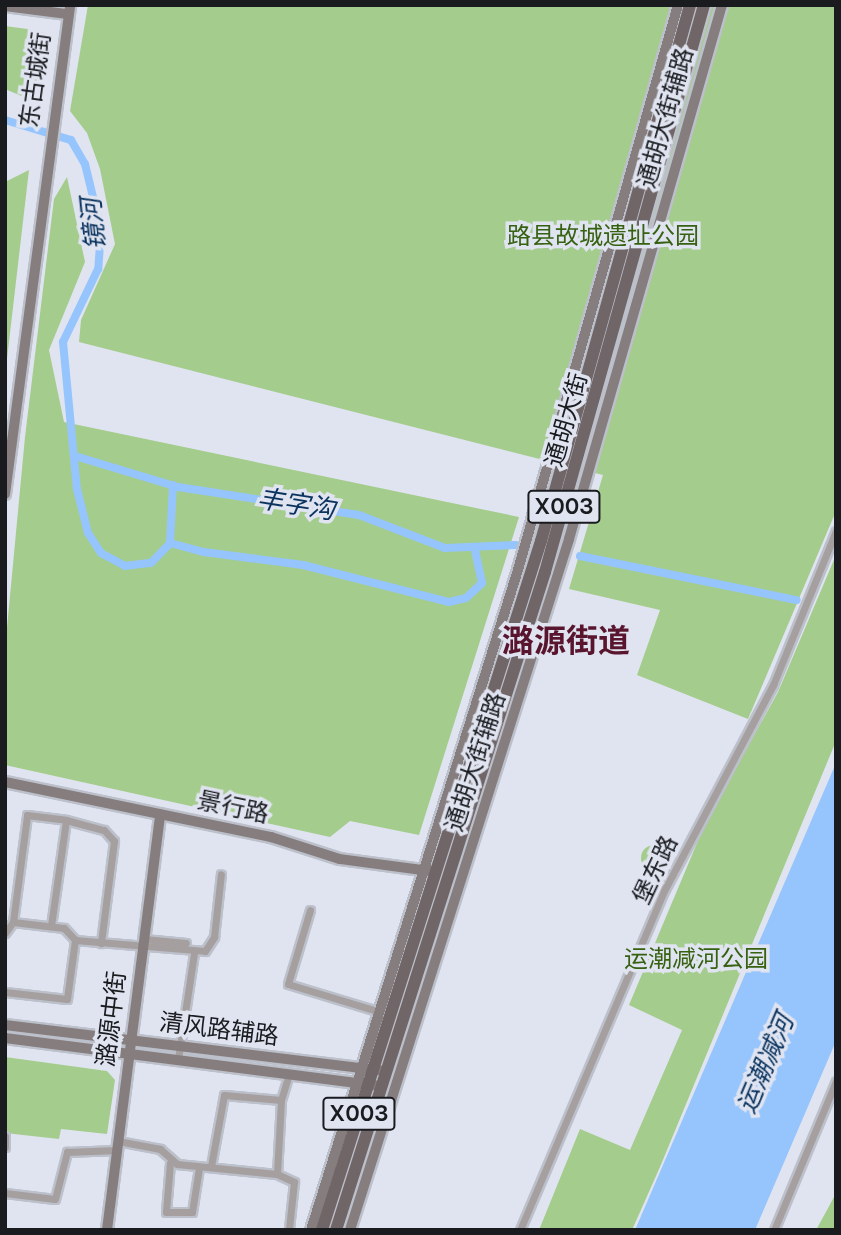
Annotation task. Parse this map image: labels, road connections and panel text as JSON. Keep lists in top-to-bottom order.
{
  "streets": {
    "main road": ["通胡大街", "X003"],
    "street": [
      "东古城街",
      "通胡大街辅路",
      "景行路",
      "堡东路",
      "潞源中街",
      "清风路辅路"
    ]
  },
  "crossings": [
    ["通胡大街辅路", "通胡大街"],
    ["通胡大街辅路", "X003"],
    ["通胡大街辅路", "景行路"],
    ["通胡大街辅路", "清风路辅路"],
    ["通胡大街", "X003"],
    ["通胡大街", "景行路"],
    ["X003", "清风路辅路"],
    ["景行路", "潞源中街"],
    ["潞源中街", "清风路辅路"]
  ],
  "districts": ["潞源街道"],
  "water": ["镜河", "丰字沟", "运潮减河"],
  "parks": ["路县故城遗址公园", "运潮减河公园"]
}
